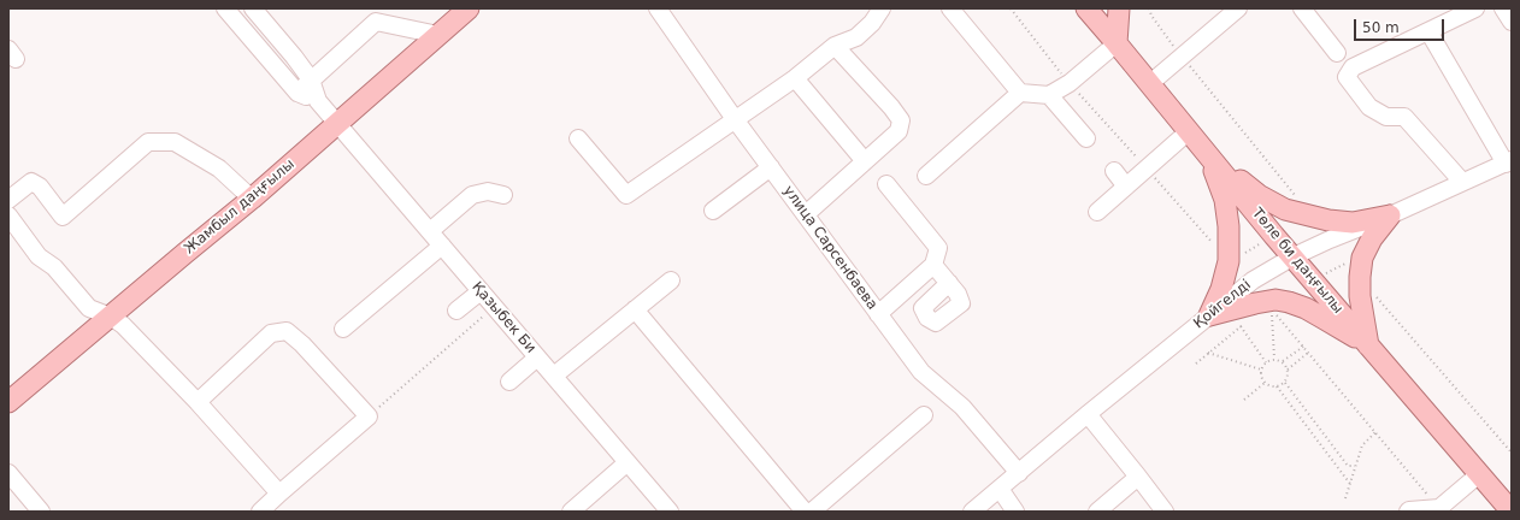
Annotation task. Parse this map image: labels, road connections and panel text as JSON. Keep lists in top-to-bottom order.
{
  "streets": {
    "main road": ["Жамбыл даңғылы", "Төле би даңғылы"],
    "street": ["улица Сарсенбаева", "Қойгелді", "Қазыбек Би"]
  },
  "crossings": [
    ["Жамбыл даңғылы", "Қазыбек Би"],
    ["улица Сарсенбаева", "Қойгелді"],
    ["Төле би даңғылы", "Қойгелді"]
  ],
  "scale_bar": "50 m"
}
